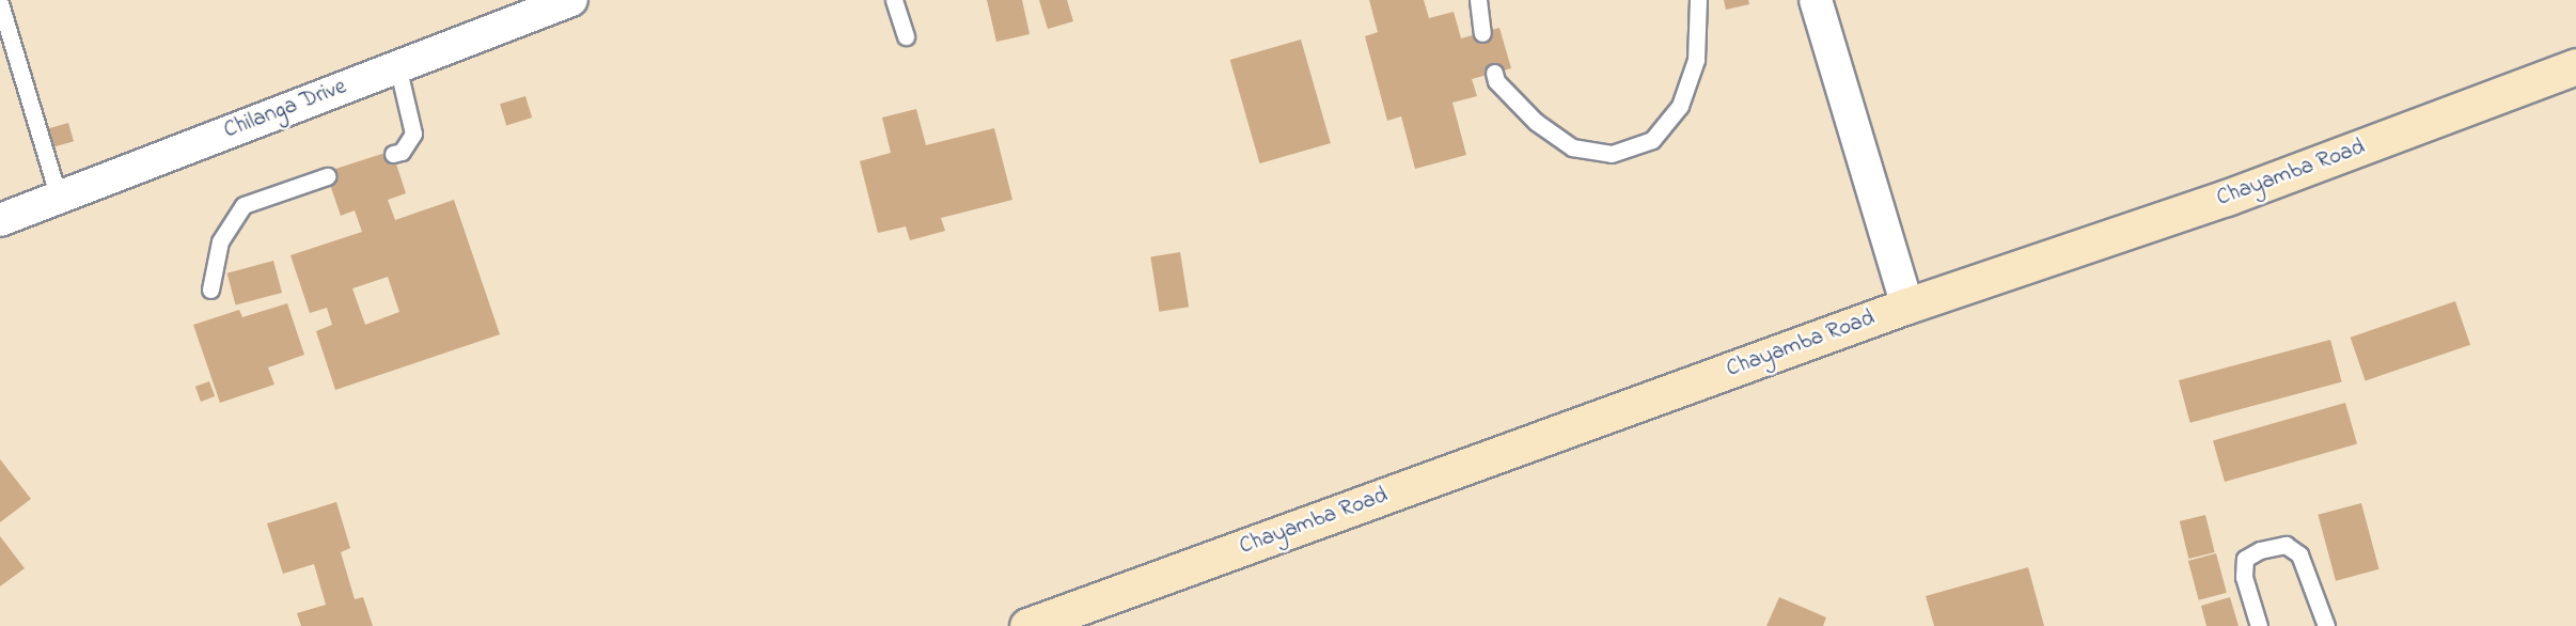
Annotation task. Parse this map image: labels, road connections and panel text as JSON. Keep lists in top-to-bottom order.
{
  "streets": {
    "street": ["Chilanga Drive", "Chayamba Road"]
  }
}
